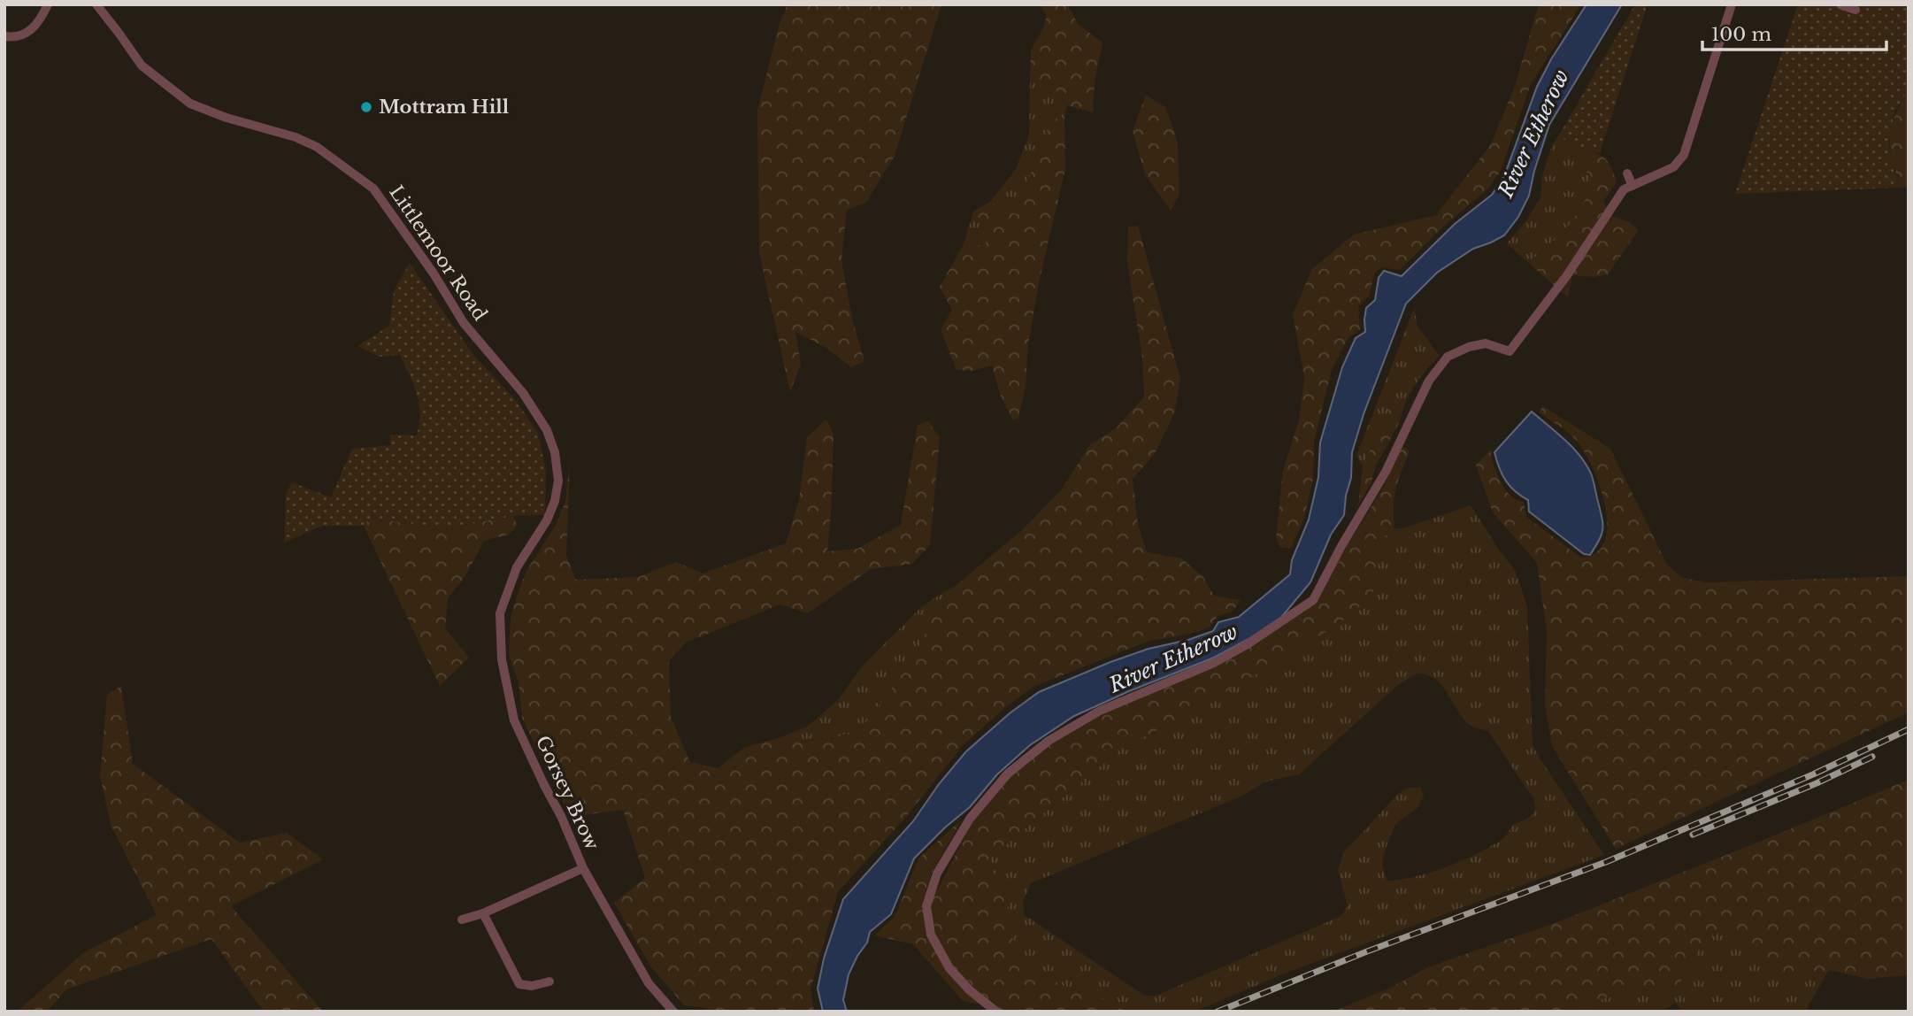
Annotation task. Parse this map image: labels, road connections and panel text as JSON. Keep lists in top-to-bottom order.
{
  "streets": {
    "street": ["Littlemoor Road", "Gorsey Brow"]
  },
  "crossings": [
    ["Littlemoor Road", "Gorsey Brow"]
  ],
  "water": ["River Etherow"],
  "places": ["Mottram Hill"],
  "scale_bar": "100 m"
}
